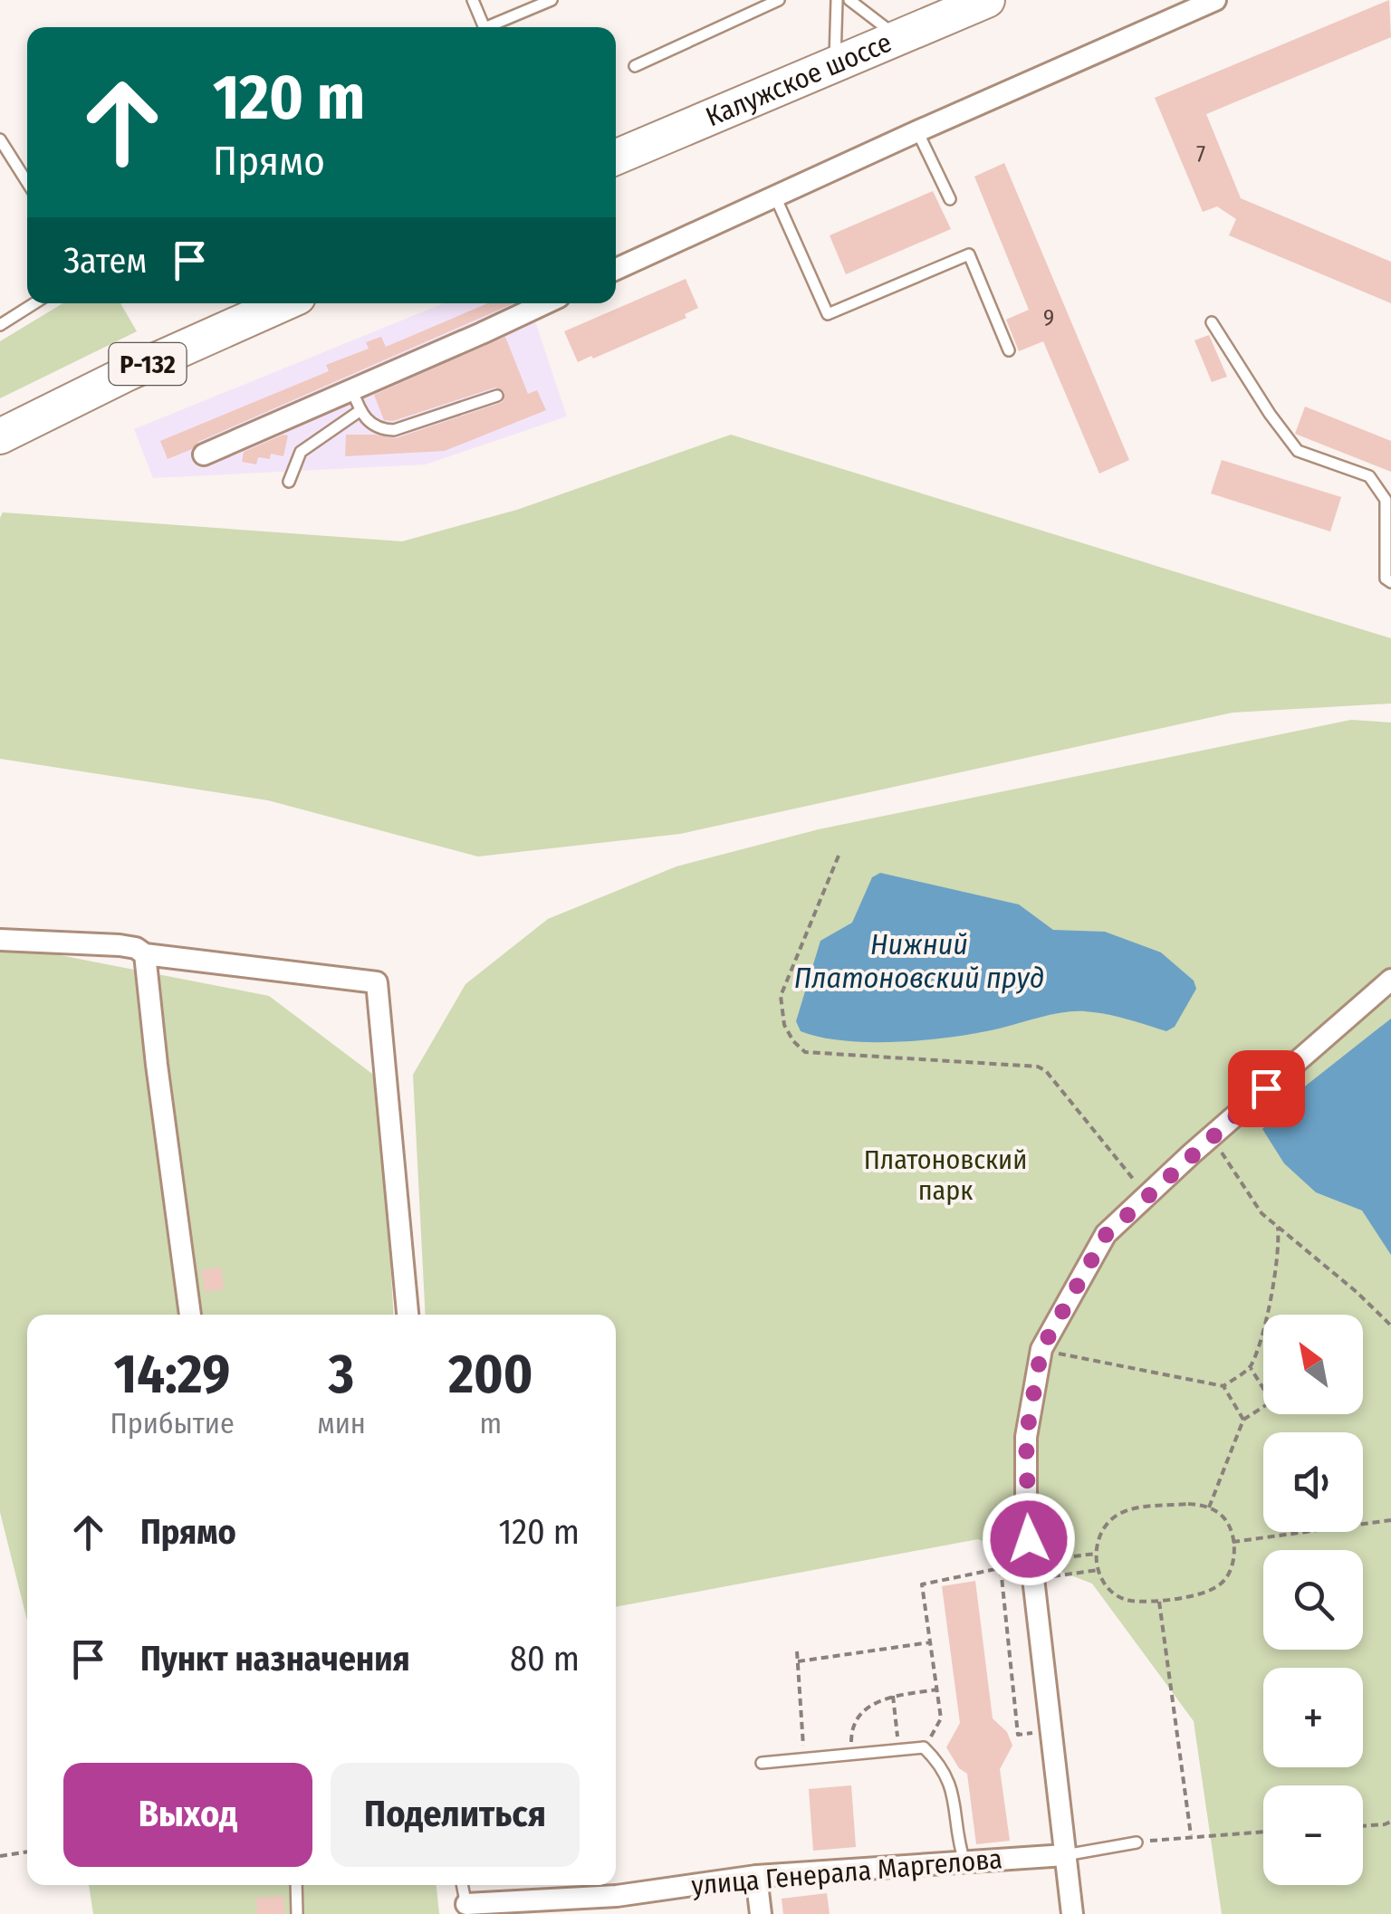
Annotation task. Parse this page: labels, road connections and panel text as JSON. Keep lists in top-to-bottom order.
{
  "streets": {
    "main road": ["Калужское шоссе", "Р-132"],
    "street": ["улица Генерала Маргелова"]
  },
  "water": ["Нижний Платоновский пруд"],
  "parks": ["Платоновский парк"],
  "house_numbers": ["7", "9"],
  "north": "top left",
  "page": {
    "turn": ["120 m", "Прямо"],
    "then": "Затем",
    "map_buttons": ["+", "−"],
    "eta": [
      "14:29",
      "Прибытие",
      "3",
      "мин",
      "200",
      "m"
    ],
    "list": [
      {
        "name": "Прямо",
        "value": "120 m"
      },
      {
        "name": "Пункт назначения",
        "value": "80 m"
      }
    ],
    "buttons": ["Выход", "Поделиться"]
  }
}
